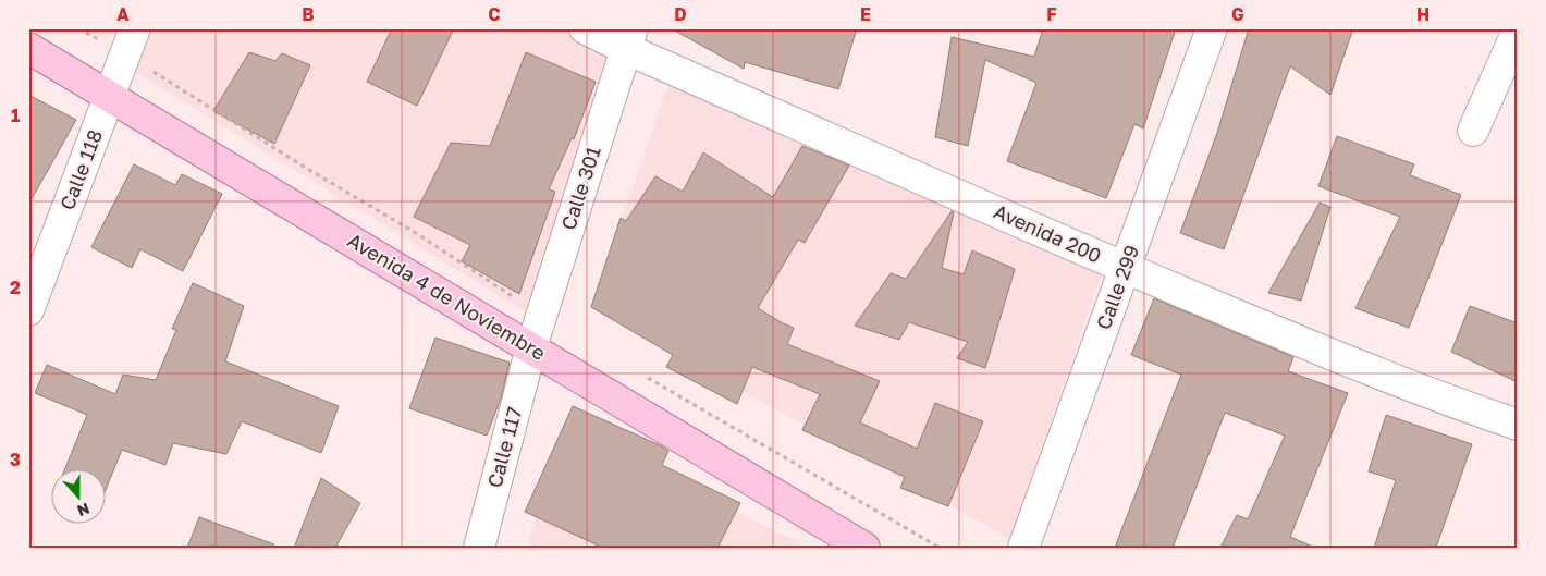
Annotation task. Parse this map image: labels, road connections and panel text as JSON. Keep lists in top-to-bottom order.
{
  "streets": {
    "main road": ["Avenida 4 de Noviembre"],
    "street": [
      "Calle 118",
      "Calle 301",
      "Avenida 200",
      "Calle 299",
      "Calle 117"
    ]
  },
  "crossings": [
    ["Calle 118", "Avenida 4 de Noviembre"],
    ["Calle 301", "Avenida 200"],
    ["Calle 301", "Avenida 4 de Noviembre"],
    ["Calle 301", "Calle 117"],
    ["Avenida 200", "Calle 299"],
    ["Avenida 4 de Noviembre", "Calle 117"]
  ],
  "north": "bottom",
  "grid": {
    "columns": [
      "A",
      "B",
      "C",
      "D",
      "E",
      "F",
      "G",
      "H"
    ],
    "rows": ["1", "2", "3"]
  }
}
